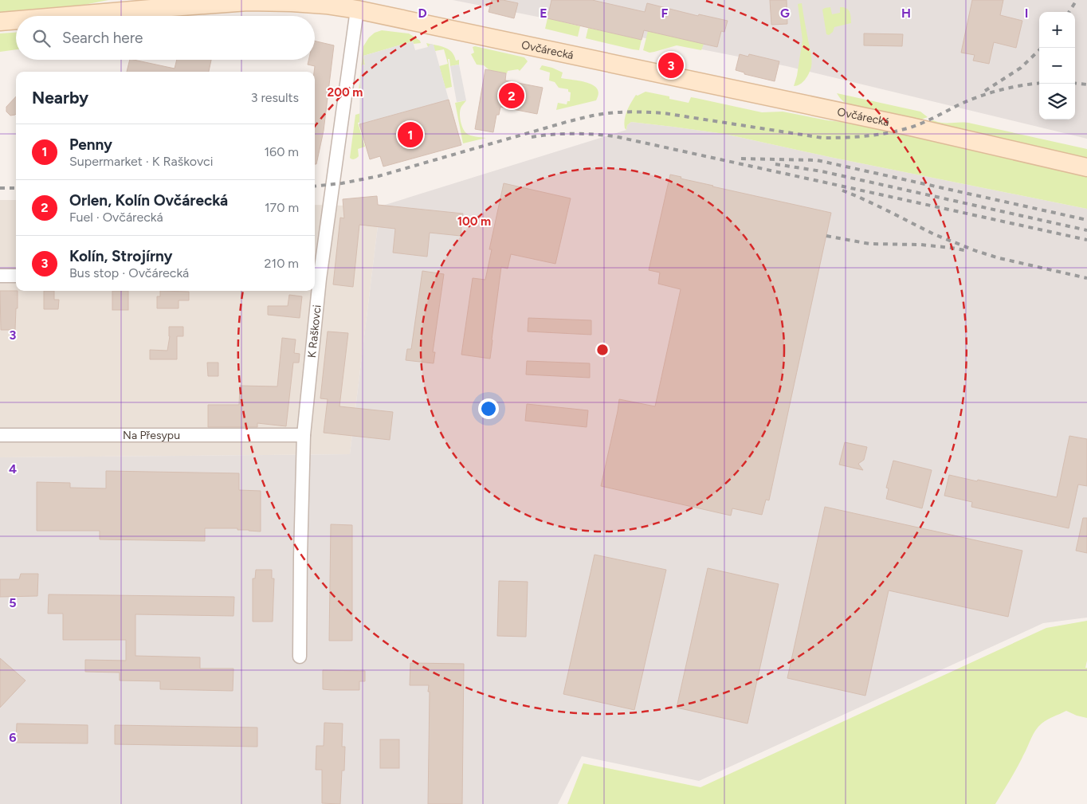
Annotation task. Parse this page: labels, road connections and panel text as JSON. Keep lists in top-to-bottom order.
{
  "streets": {
    "main road": ["Ovčárecká"],
    "street": ["K Raškovci", "Na Přesypu"]
  },
  "crossings": [
    ["Ovčárecká", "K Raškovci"],
    ["K Raškovci", "Na Přesypu"]
  ],
  "page": {
    "map_buttons": ["+", "−"],
    "search": "Search here",
    "pins": ["3", "2", "1"],
    "heading": ["Nearby", "3 results"],
    "list": [
      {
        "mark": "1",
        "name": "Penny",
        "note": "Supermarket · K Raškovci",
        "value": "160 m"
      },
      {
        "mark": "2",
        "name": "Orlen, Kolín Ovčárecká",
        "note": "Fuel · Ovčárecká",
        "value": "170 m"
      },
      {
        "mark": "3",
        "name": "Kolín, Strojírny",
        "note": "Bus stop · Ovčárecká",
        "value": "210 m"
      }
    ]
  },
  "grid": {
    "columns": [
      "D",
      "E",
      "F",
      "G",
      "H",
      "I"
    ],
    "rows": [
      "3",
      "4",
      "5",
      "6"
    ]
  },
  "rings": ["200 m", "100 m"]
}
